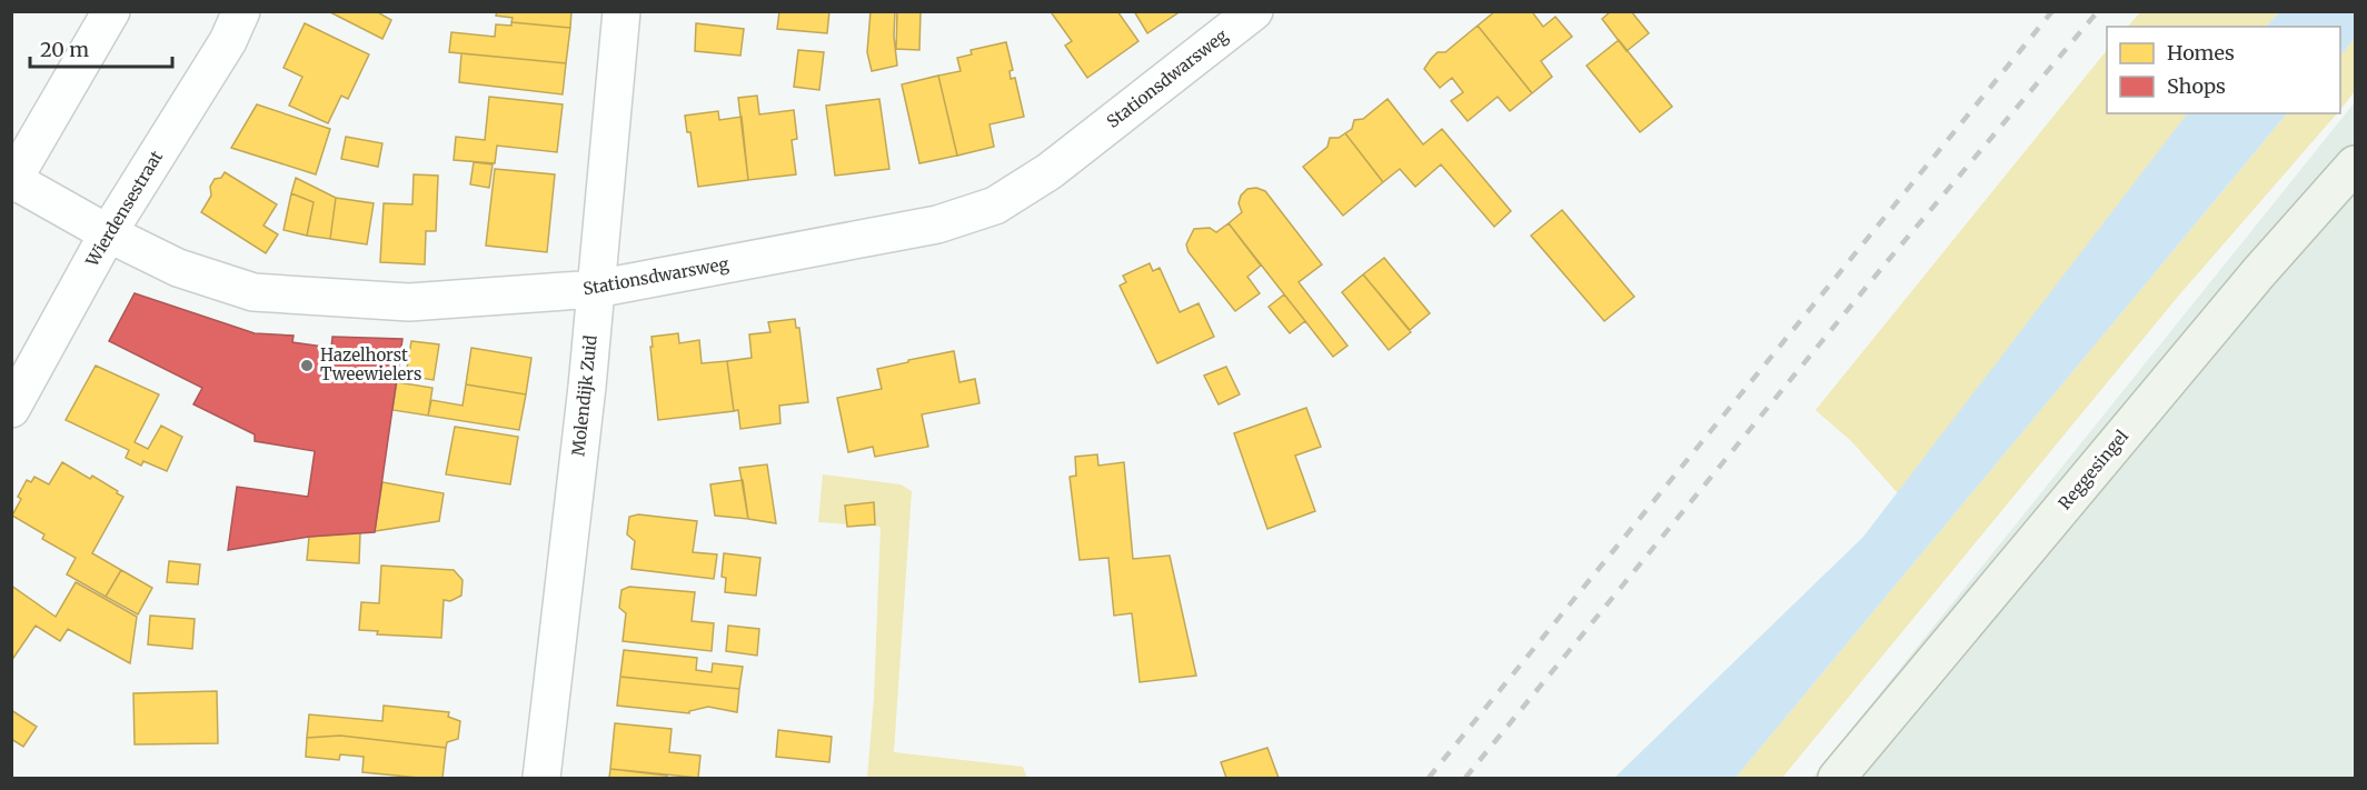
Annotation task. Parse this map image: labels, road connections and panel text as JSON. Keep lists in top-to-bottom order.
{
  "streets": {
    "main road": ["Reggesingel"],
    "street": ["Stationsdwarsweg", "Wierdensestraat", "Molendijk Zuid"]
  },
  "crossings": [
    ["Stationsdwarsweg", "Wierdensestraat"],
    ["Stationsdwarsweg", "Molendijk Zuid"]
  ],
  "places": ["Hazelhorst Tweewielers"],
  "legend": ["Homes", "Shops"],
  "scale_bar": "20 m"
}
